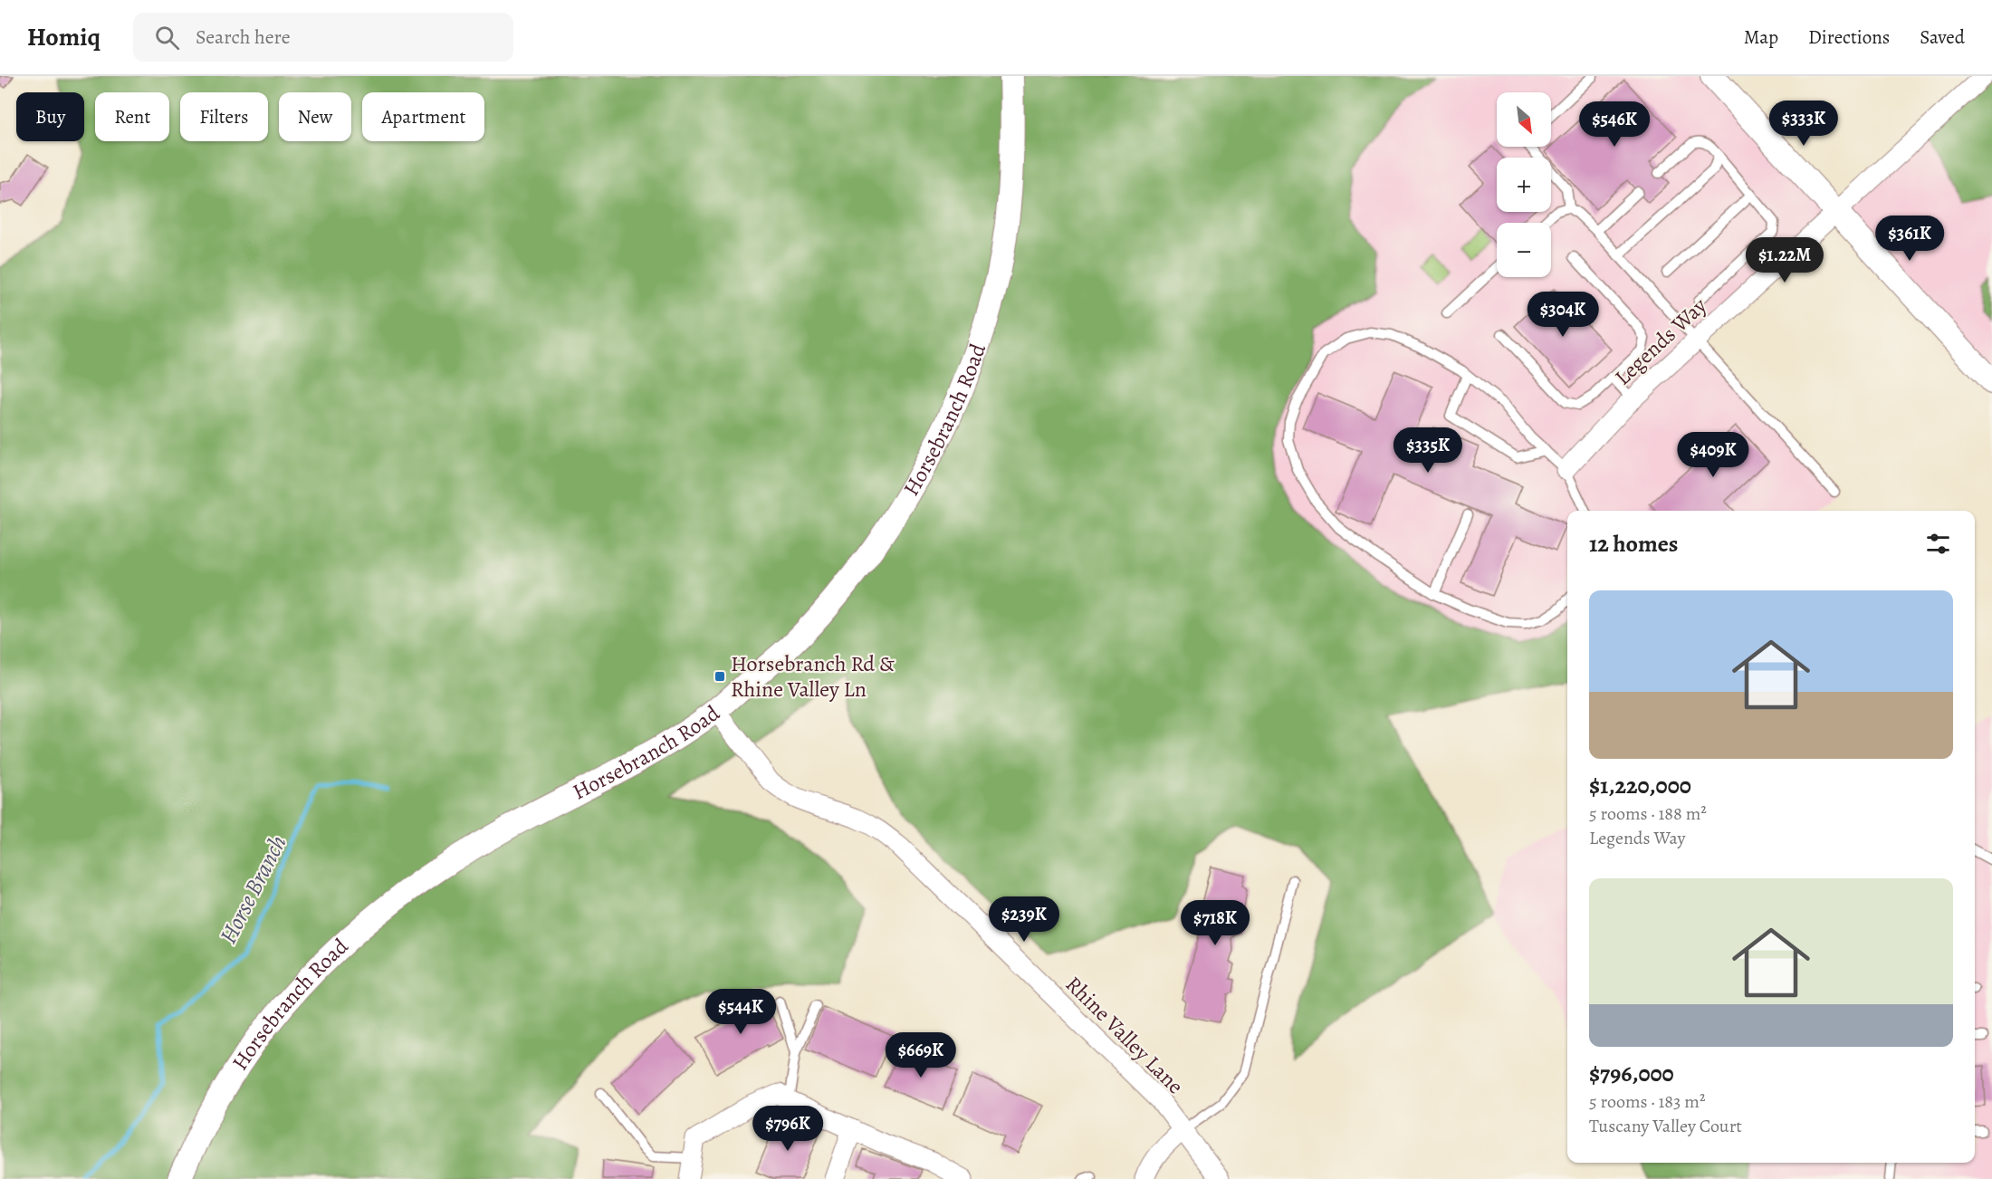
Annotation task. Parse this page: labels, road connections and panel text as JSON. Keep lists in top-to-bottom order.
{
  "streets": {
    "street": ["Legends Way", "Horsebranch Road", "Rhine Valley Lane"]
  },
  "crossings": [
    ["Horsebranch Road", "Rhine Valley Lane"]
  ],
  "water": ["Horse Branch"],
  "places": {
    "transit": ["Horsebranch Rd & Rhine Valley Ln"]
  },
  "north": "bottom right",
  "page": {
    "header": "Homiq",
    "search": "Search here",
    "nav": ["Map", "Directions", "Saved"],
    "map_buttons": ["+", "−"],
    "chip": [
      "Buy",
      "Rent",
      "Filters",
      "New",
      "Apartment"
    ],
    "price": [
      "$333K",
      "$546K",
      "$361K",
      "$1.22M",
      "$304K",
      "$335K",
      "$409K",
      "$239K",
      "$718K",
      "$544K",
      "$669K",
      "$796K"
    ],
    "heading": "12 homes",
    "list": [
      {
        "name": "$1,220,000",
        "note": "5 rooms · 188 m² · Legends Way"
      },
      {
        "name": "$796,000",
        "note": "5 rooms · 183 m² · Tuscany Valley Court"
      }
    ]
  }
}
